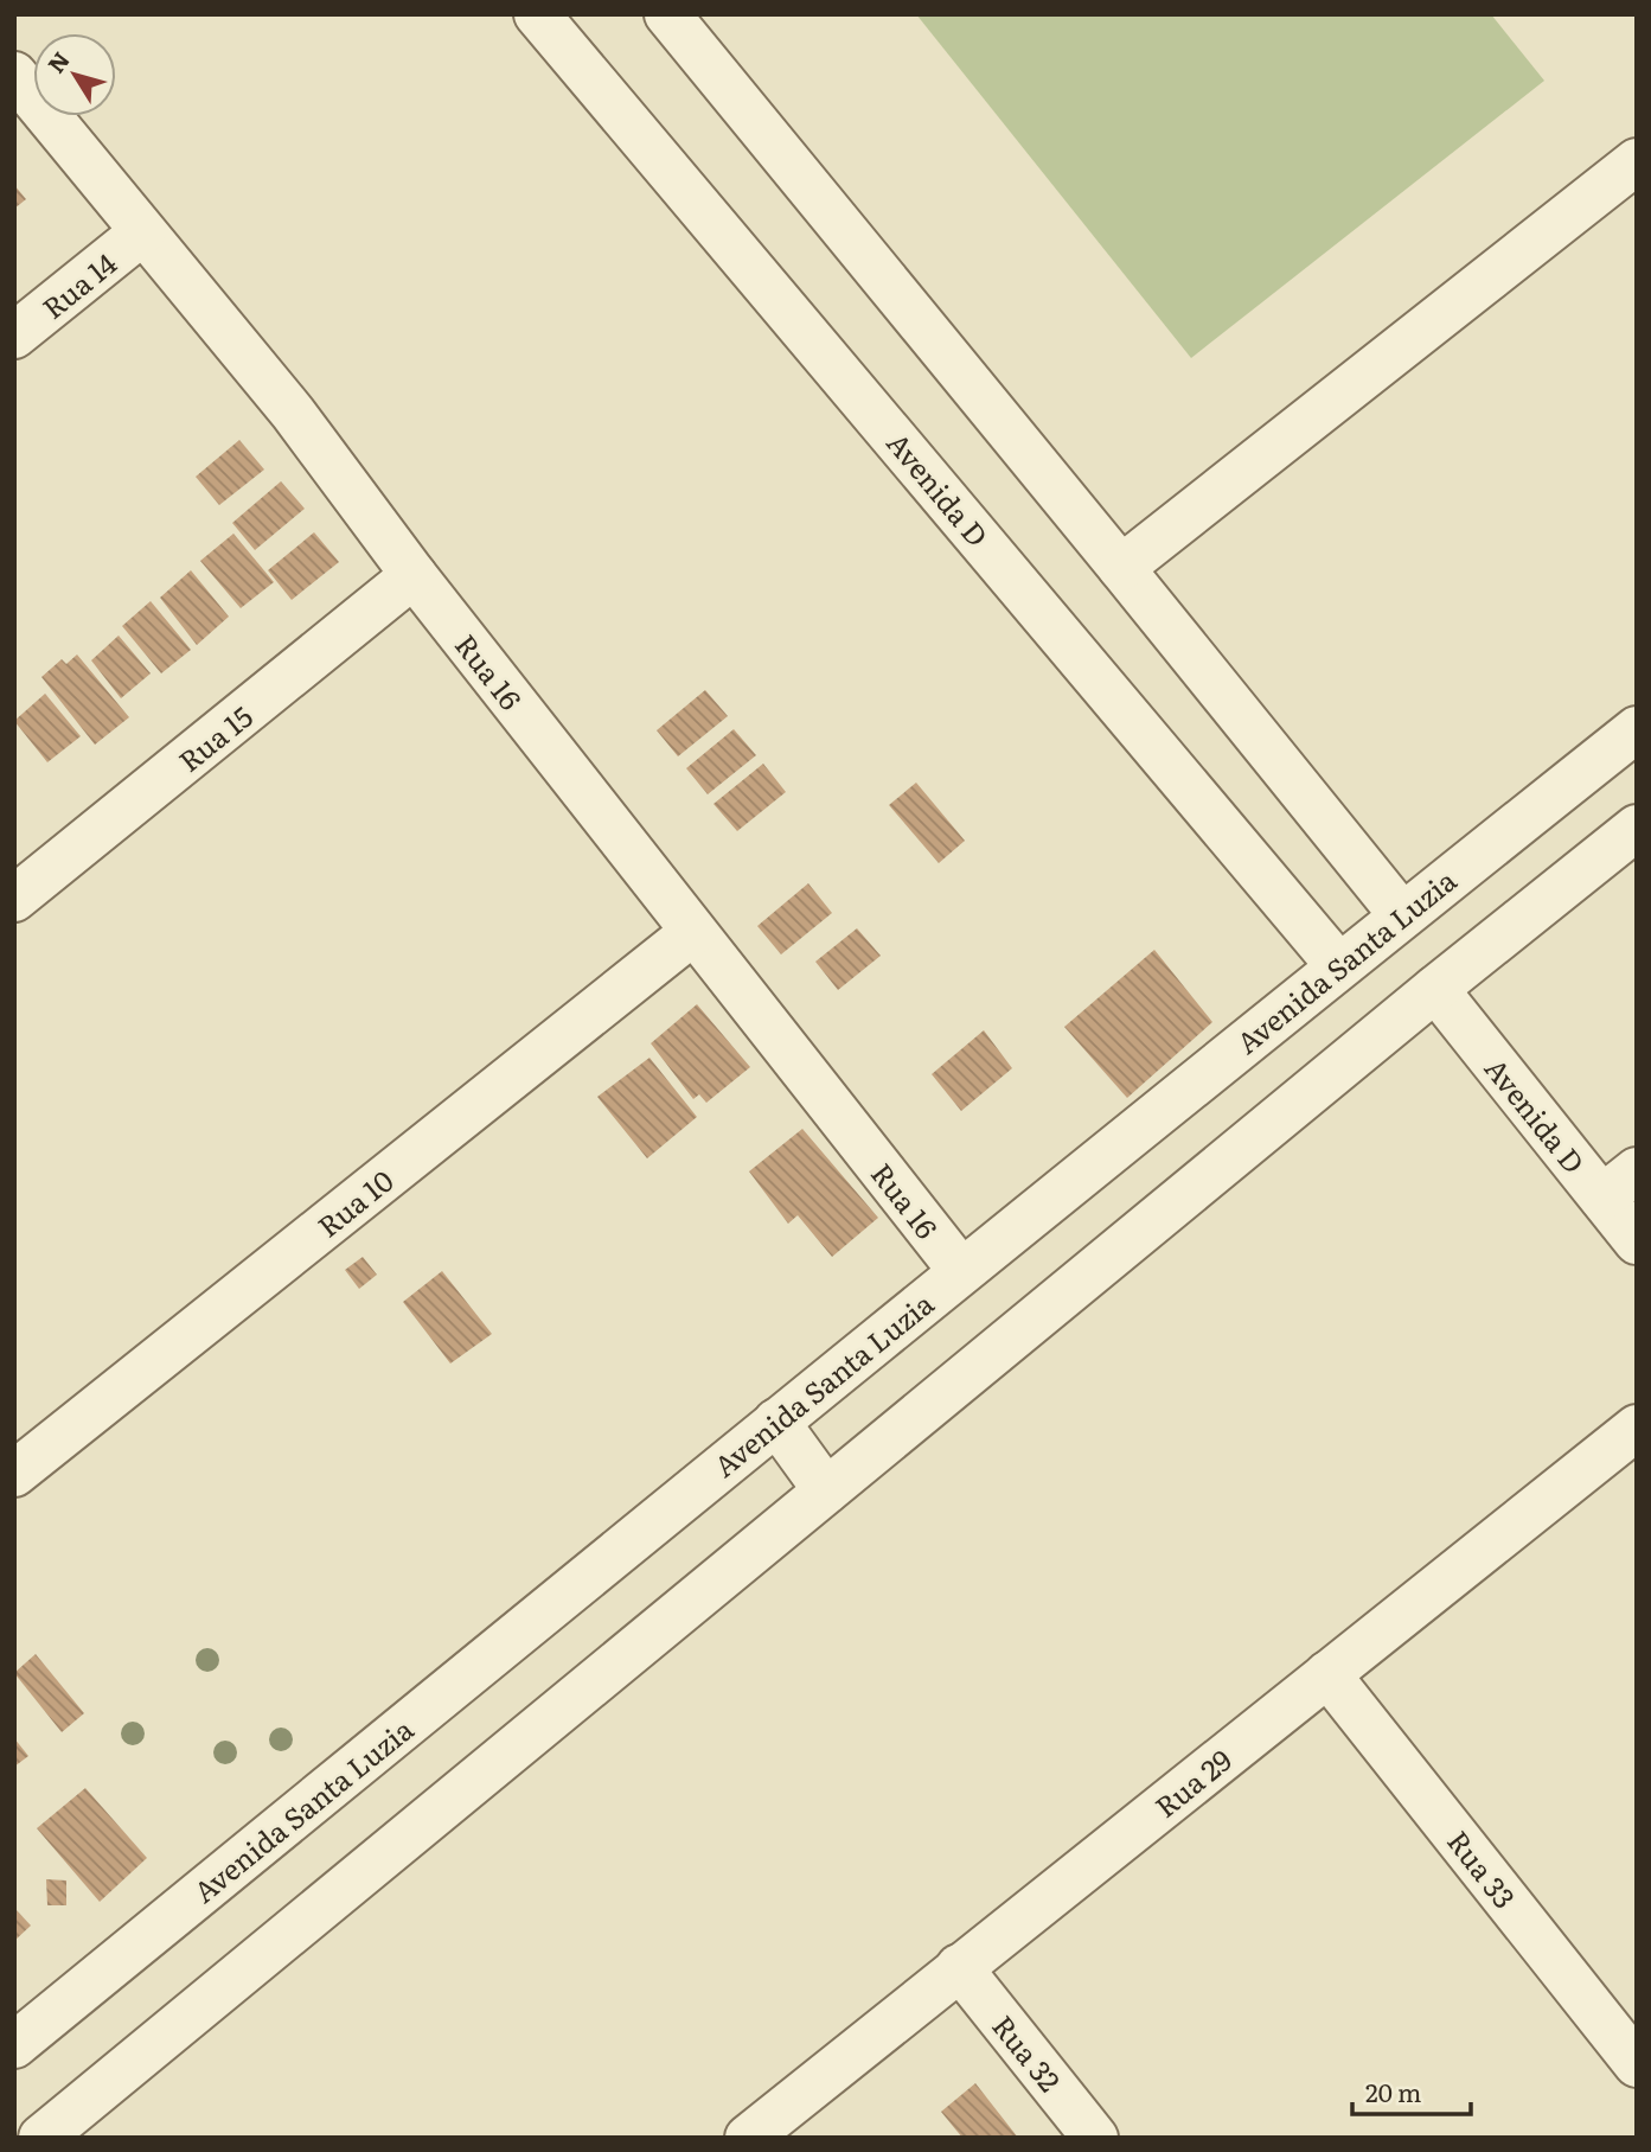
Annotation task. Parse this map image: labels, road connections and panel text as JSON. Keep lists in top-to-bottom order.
{
  "streets": {
    "street": [
      "Rua 14",
      "Avenida D",
      "Rua 16",
      "Rua 15",
      "Avenida Santa Luzia",
      "Rua 10",
      "Rua 29",
      "Rua 33",
      "Rua 32"
    ]
  },
  "crossings": [
    ["Rua 14", "Rua 16"],
    ["Avenida D", "Avenida Santa Luzia"],
    ["Rua 16", "Rua 15"],
    ["Rua 16", "Avenida Santa Luzia"],
    ["Rua 16", "Rua 10"],
    ["Rua 29", "Rua 33"],
    ["Rua 29", "Rua 32"]
  ],
  "scale_bar": "20 m",
  "north": "top left"
}
